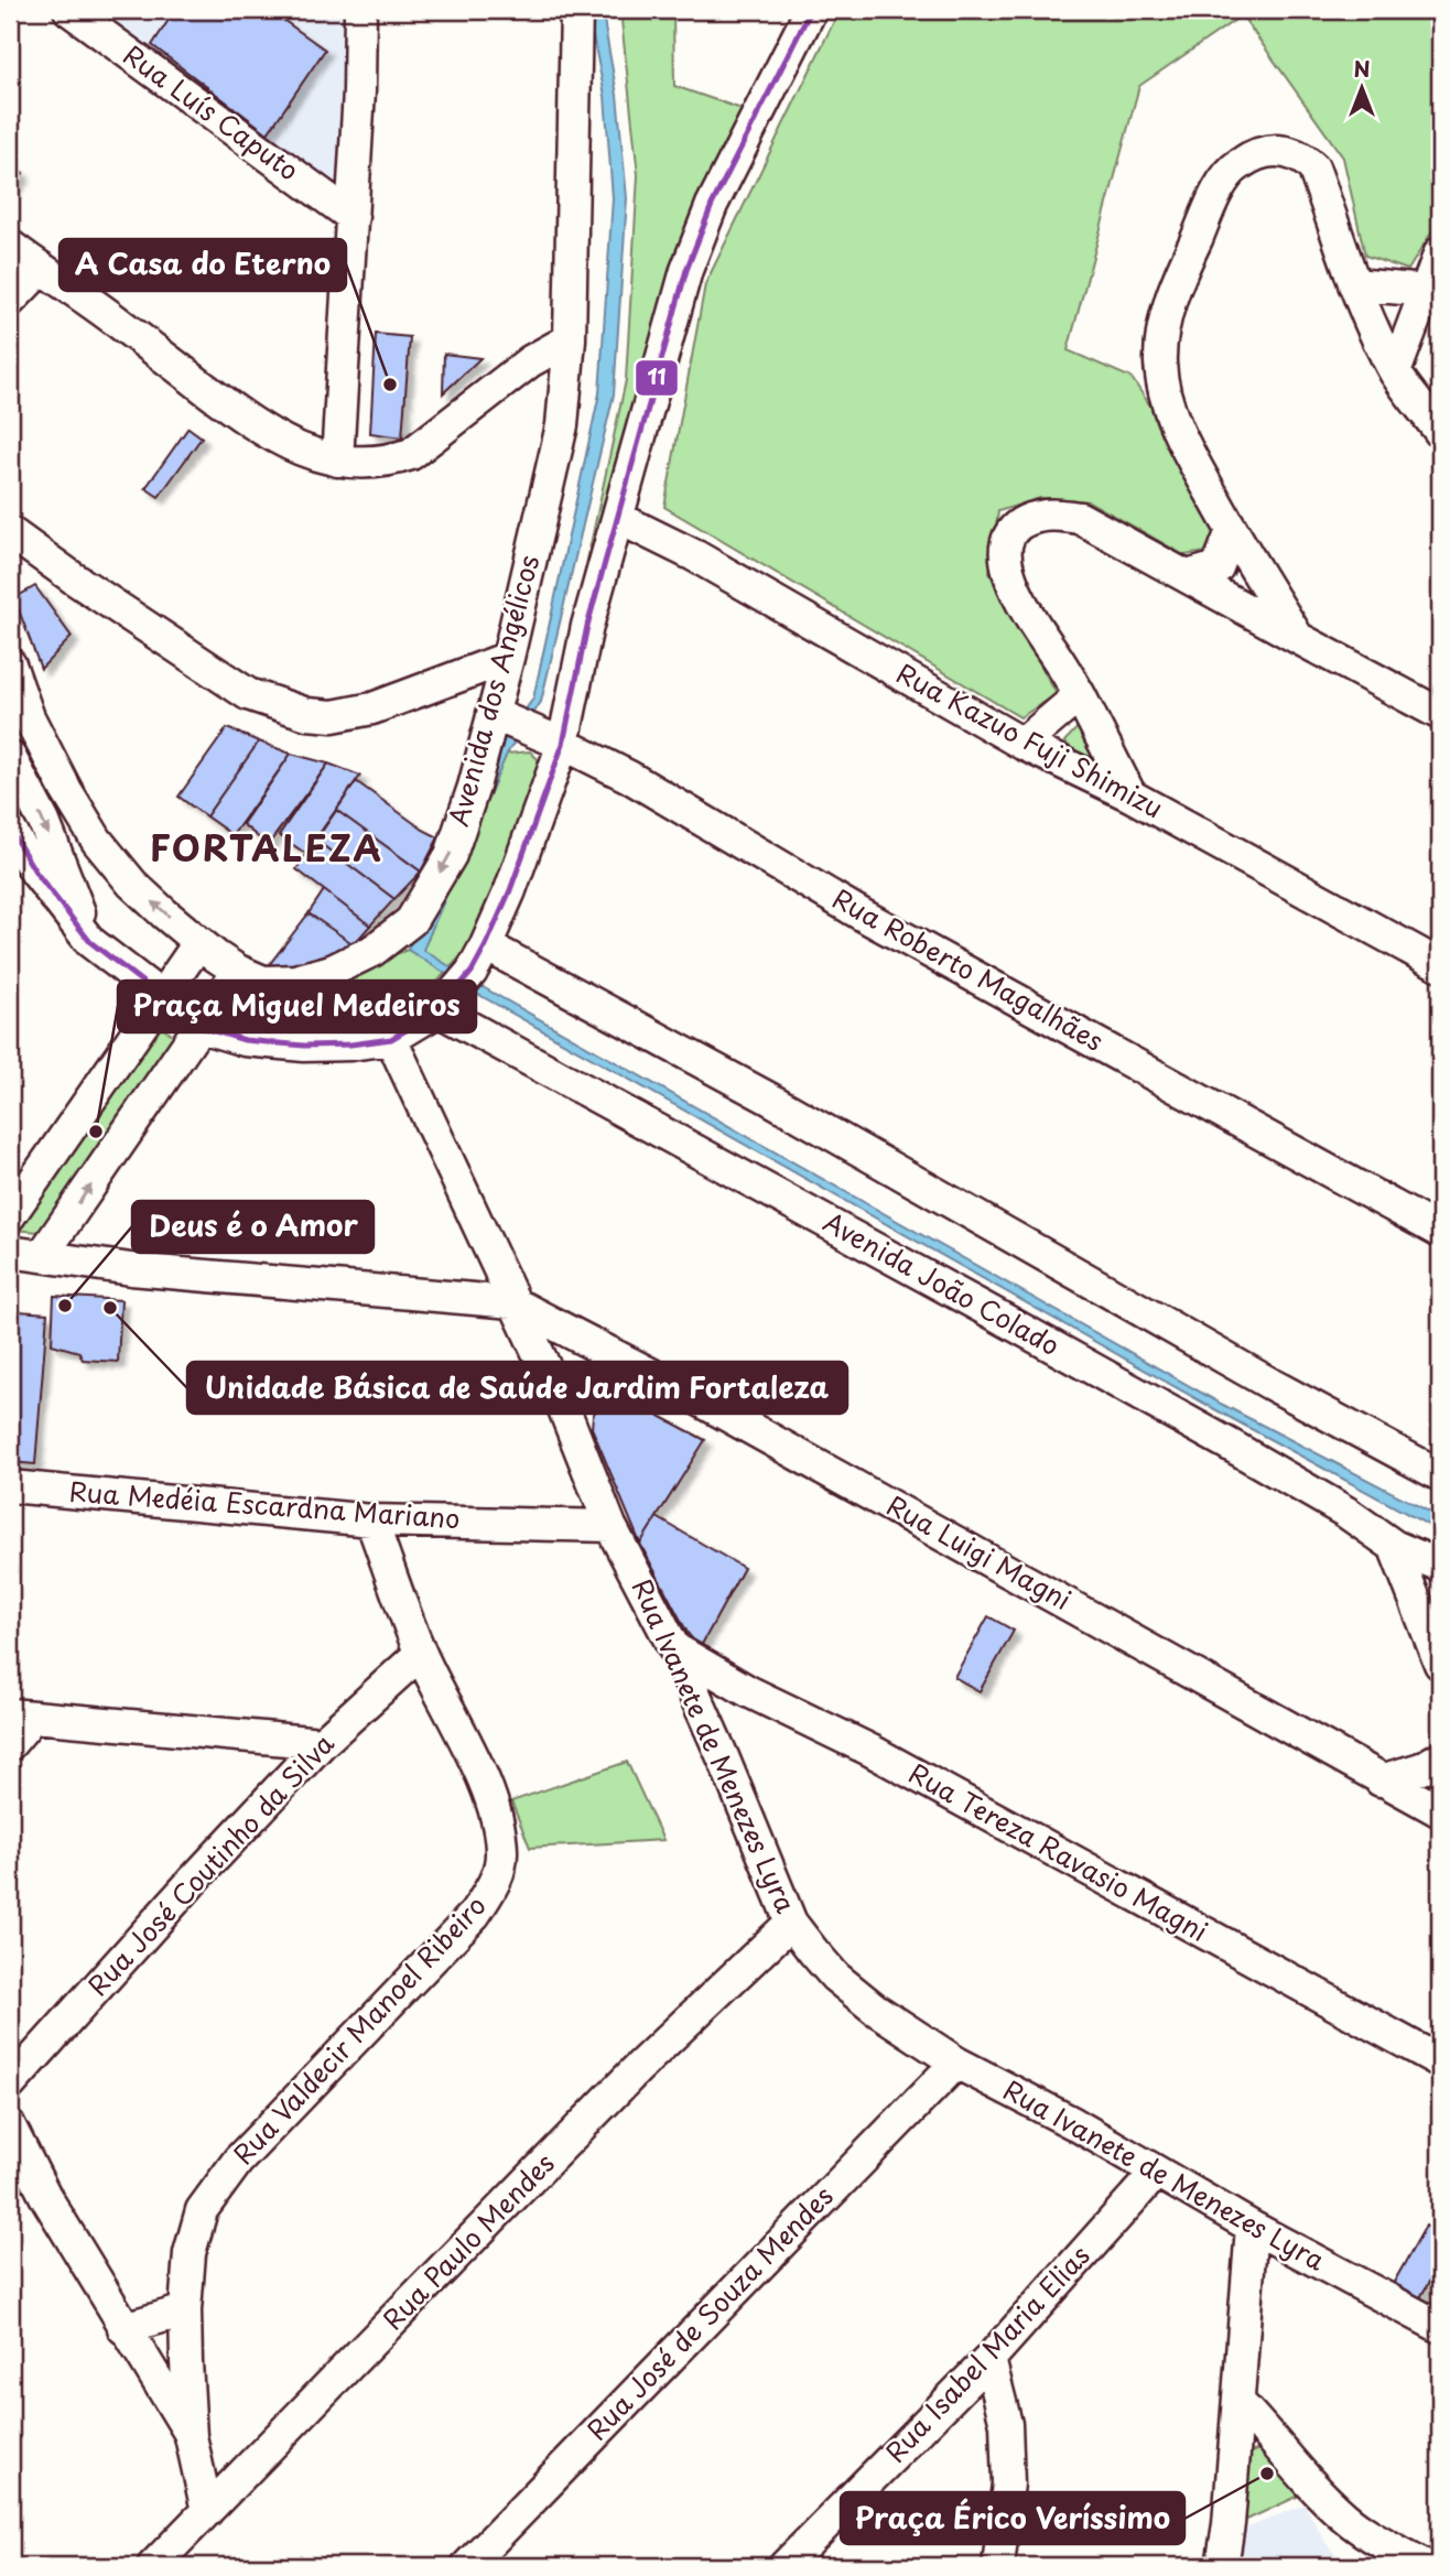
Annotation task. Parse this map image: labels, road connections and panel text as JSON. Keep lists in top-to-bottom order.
{
  "streets": {
    "street": [
      "Rua Luís Caputo",
      "Avenida dos Angélicos",
      "Rua Kazuo Fuji Shimizu",
      "Rua Roberto Magalhães",
      "Avenida João Colado",
      "Rua Medéia Escardna Mariano",
      "Rua Luigi Magni",
      "Rua Ivanete de Menezes Lyra",
      "Rua Tereza Ravasio Magni",
      "Rua José Coutinho da Silva",
      "Rua Valdecir Manoel Ribeiro",
      "Rua Paulo Mendes",
      "Rua José de Souza Mendes",
      "Rua Isabel Maria Elias"
    ]
  },
  "crossings": [
    ["Avenida dos Angélicos", "Rua Roberto Magalhães"],
    ["Rua Medéia Escardna Mariano", "Rua Ivanete de Menezes Lyra"],
    ["Rua Medéia Escardna Mariano", "Rua Valdecir Manoel Ribeiro"],
    ["Rua Luigi Magni", "Rua Ivanete de Menezes Lyra"],
    ["Rua Ivanete de Menezes Lyra", "Rua Tereza Ravasio Magni"],
    ["Rua Ivanete de Menezes Lyra", "Rua Paulo Mendes"],
    ["Rua Ivanete de Menezes Lyra", "Rua José de Souza Mendes"],
    ["Rua Ivanete de Menezes Lyra", "Rua Isabel Maria Elias"],
    ["Rua José Coutinho da Silva", "Rua Valdecir Manoel Ribeiro"],
    ["Rua Valdecir Manoel Ribeiro", "Rua Paulo Mendes"]
  ],
  "districts": ["FORTALEZA"],
  "places": [
    "A Casa do Eterno",
    "Praça Miguel Medeiros",
    "Deus é o Amor",
    "Unidade Básica de Saúde Jardim Fortaleza",
    "Praça Érico Veríssimo"
  ],
  "lines": ["transit line 11"],
  "north": "top"
}
